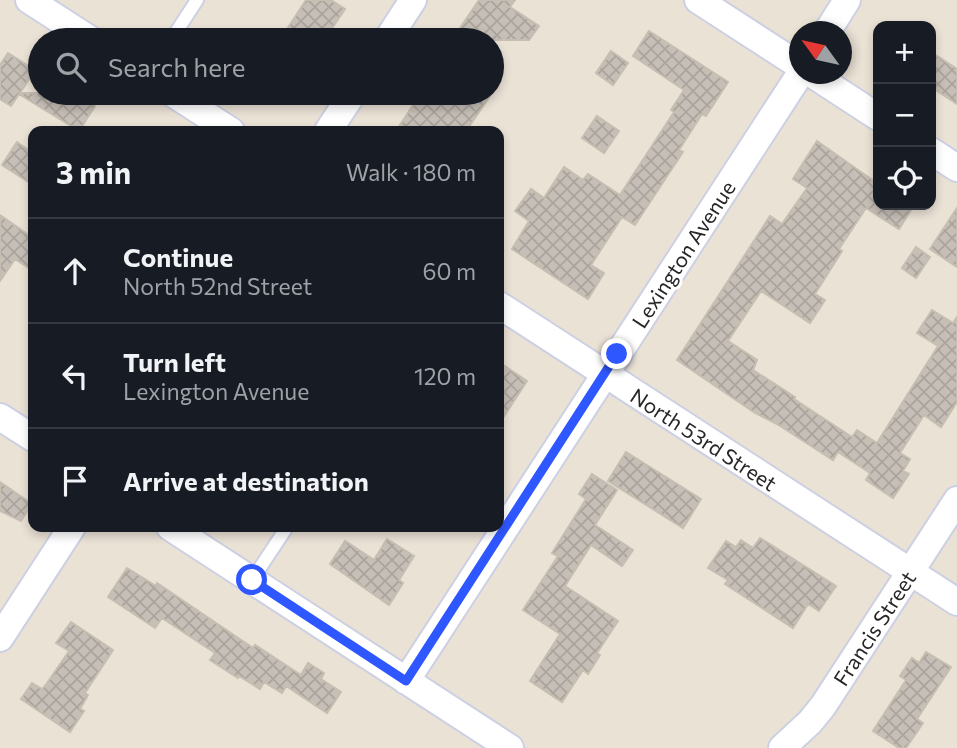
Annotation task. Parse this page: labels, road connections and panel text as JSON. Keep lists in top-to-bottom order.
{
  "streets": {
    "street": ["Lexington Avenue", "North 53rd Street", "Francis Street"]
  },
  "crossings": [
    ["Lexington Avenue", "North 53rd Street"],
    ["North 53rd Street", "Francis Street"]
  ],
  "north": "top left",
  "page": {
    "map_buttons": ["+", "−"],
    "search": "Search here",
    "heading": ["3 min", "Walk · 180 m"],
    "list": [
      ["Continue", "North 52nd Street", "60 m"],
      ["Turn left", "Lexington Avenue", "120 m"],
      "Arrive at destination"
    ]
  }
}
